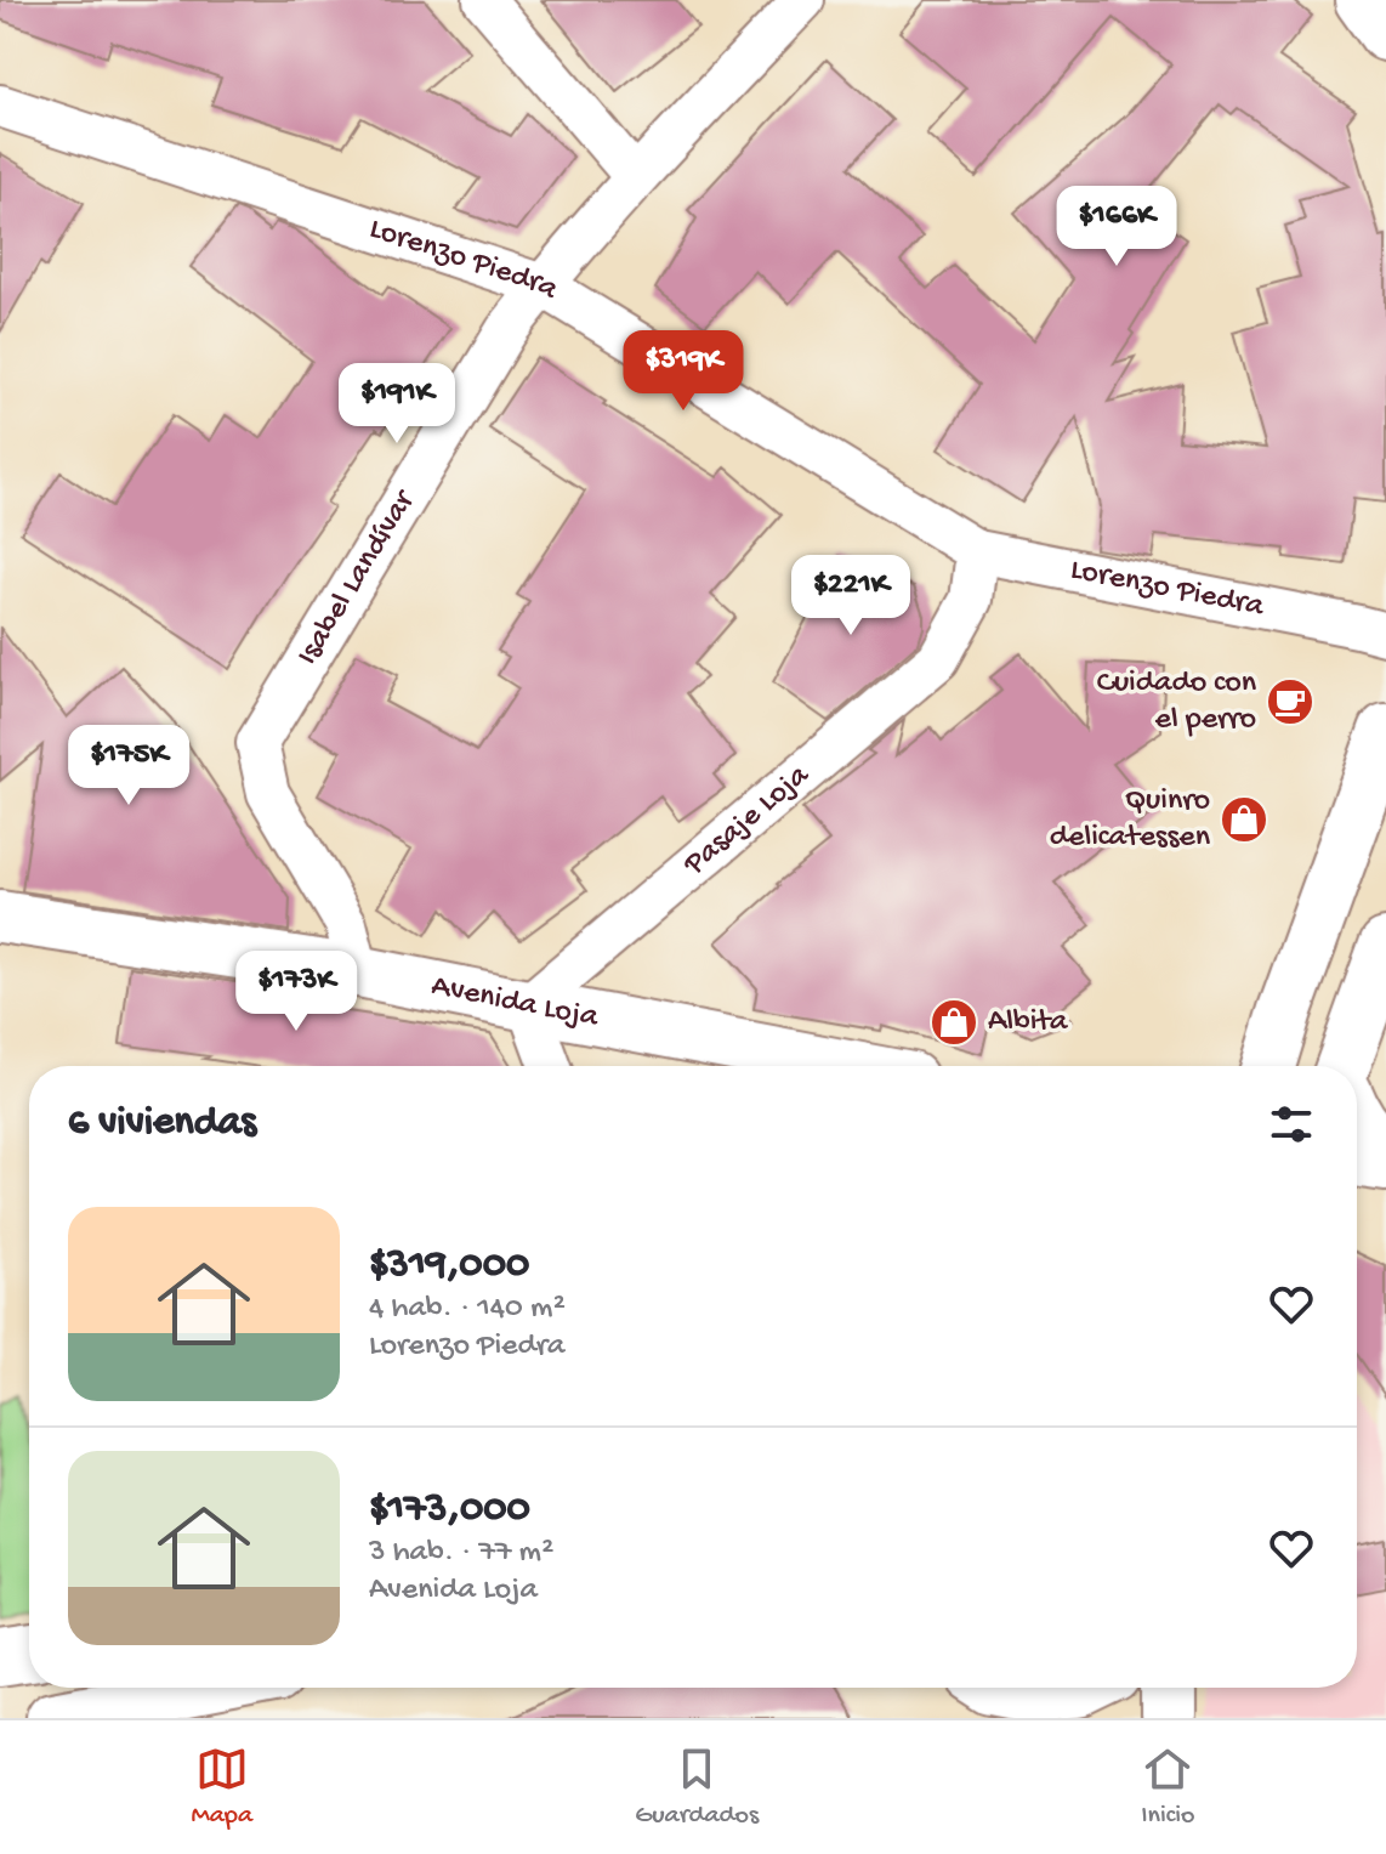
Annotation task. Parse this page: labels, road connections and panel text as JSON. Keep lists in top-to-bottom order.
{
  "streets": {
    "street": [
      "Lorenzo Piedra",
      "Isabel Landívar",
      "Pasaje Loja",
      "Avenida Loja"
    ]
  },
  "crossings": [
    ["Lorenzo Piedra", "Isabel Landívar"],
    ["Lorenzo Piedra", "Pasaje Loja"],
    ["Isabel Landívar", "Avenida Loja"],
    ["Pasaje Loja", "Avenida Loja"]
  ],
  "places": {
    "cafe": ["Cuidado con el perro"],
    "shop": ["Quinro delicatessen", "Albita"]
  },
  "page": {
    "price": [
      "$166K",
      "$319K",
      "$191K",
      "$221K",
      "$175K",
      "$173K"
    ],
    "heading": "6 viviendas",
    "list": [
      {
        "name": "$319,000",
        "note": "4 hab. · 140 m² · Lorenzo Piedra"
      },
      {
        "name": "$173,000",
        "note": "3 hab. · 77 m² · Avenida Loja"
      }
    ],
    "tabs": ["Mapa", "Guardados", "Inicio"]
  }
}
